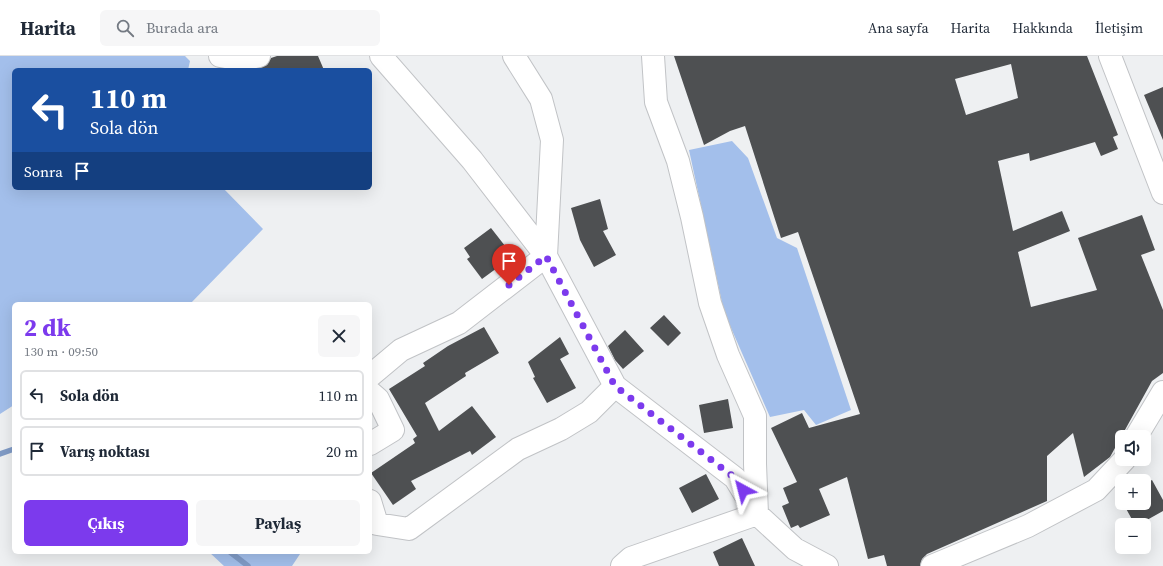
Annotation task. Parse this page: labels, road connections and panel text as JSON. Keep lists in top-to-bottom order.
{
  "page": {
    "header": "Harita",
    "search": "Burada ara",
    "nav": [
      "Ana sayfa",
      "Harita",
      "Hakkında",
      "İletişim"
    ],
    "turn": ["110 m", "Sola dön"],
    "then": "Sonra",
    "heading": ["2 dk", "130 m · 09:50"],
    "list": [
      {
        "name": "Sola dön",
        "value": "110 m"
      },
      {
        "name": "Varış noktası",
        "value": "20 m"
      }
    ],
    "map_buttons": ["+", "−"],
    "buttons": ["Çıkış", "Paylaş"]
  }
}
